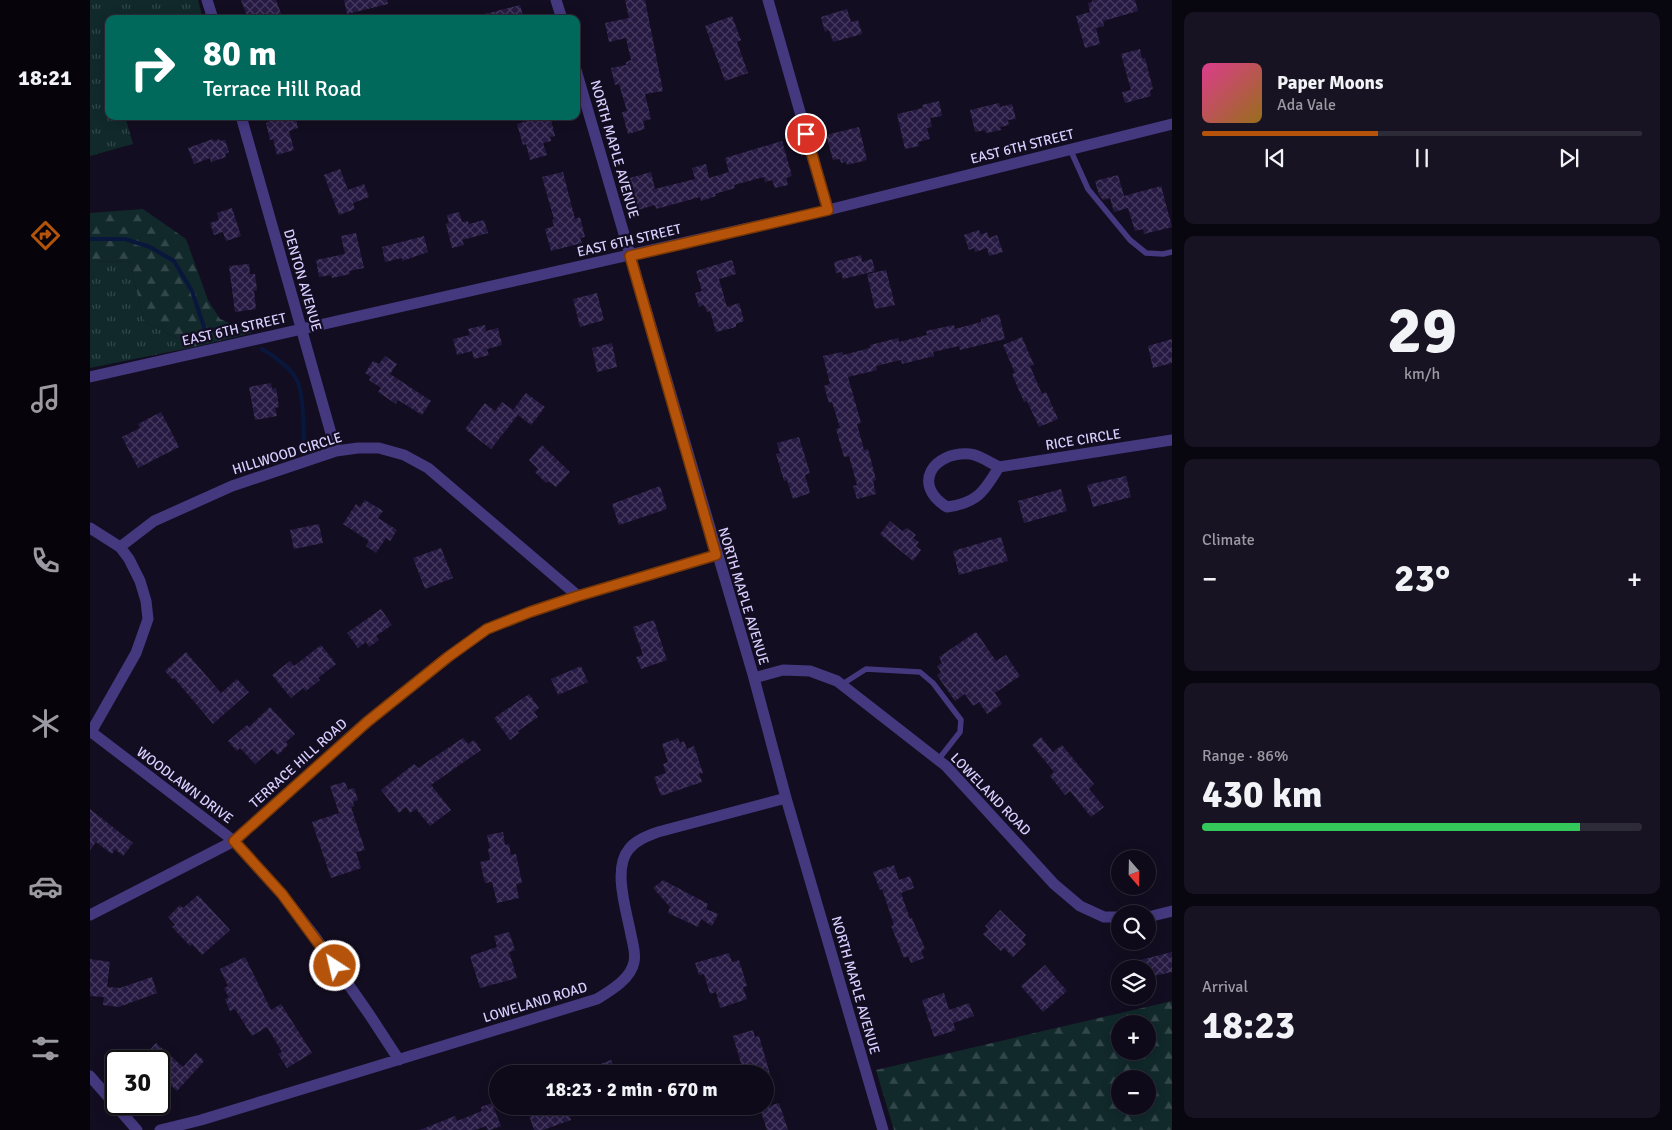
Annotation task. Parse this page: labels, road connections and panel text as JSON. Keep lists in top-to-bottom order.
{
  "streets": {
    "street": [
      "EAST 6TH STREET",
      "NORTH MAPLE AVENUE",
      "DENTON AVENUE",
      "RICE CIRCLE",
      "HILLWOOD CIRCLE",
      "TERRACE HILL ROAD",
      "WOODLAWN DRIVE",
      "LOWELAND ROAD"
    ]
  },
  "crossings": [
    ["EAST 6TH STREET", "NORTH MAPLE AVENUE"],
    ["EAST 6TH STREET", "DENTON AVENUE"],
    ["NORTH MAPLE AVENUE", "TERRACE HILL ROAD"],
    ["NORTH MAPLE AVENUE", "LOWELAND ROAD"],
    ["DENTON AVENUE", "HILLWOOD CIRCLE"],
    ["HILLWOOD CIRCLE", "TERRACE HILL ROAD"],
    ["TERRACE HILL ROAD", "WOODLAWN DRIVE"],
    ["WOODLAWN DRIVE", "LOWELAND ROAD"]
  ],
  "north": "bottom",
  "page": {
    "tabs": "18:21",
    "turn": ["80 m", "Terrace Hill Road"],
    "song": ["Paper Moons", "Ada Vale"],
    "tile": [
      ["29", "km/h"],
      "Climate",
      ["Range · 86%", "430 km"],
      ["Arrival", "18:23"]
    ],
    "heat": ["−", "23°", "+"],
    "map_buttons": ["+", "−"],
    "limit": "30",
    "trip": "18:23 · 2 min · 670 m"
  }
}
